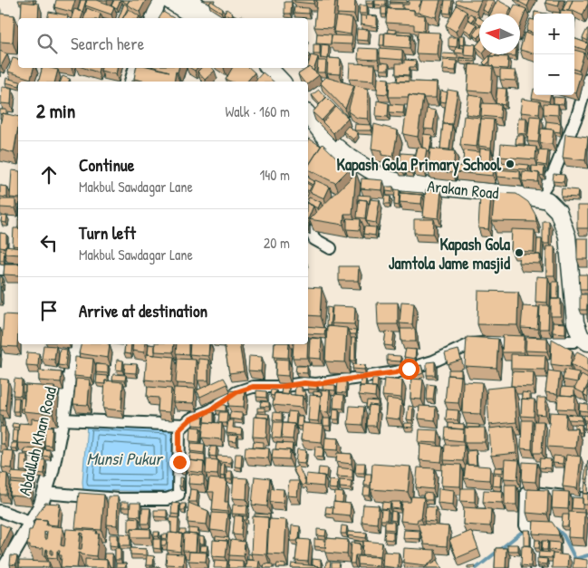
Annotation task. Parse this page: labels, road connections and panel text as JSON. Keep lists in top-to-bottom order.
{
  "streets": {
    "main road": ["Arakan Road"],
    "street": ["Abdullah Khan Road"]
  },
  "water": ["Munsi Pukur"],
  "places": ["Kapash Gola Primary School", "Kapash Gola Jamtola Jame masjid"],
  "north": "left",
  "page": {
    "map_buttons": ["+", "−"],
    "search": "Search here",
    "heading": ["2 min", "Walk · 160 m"],
    "list": [
      ["Continue", "Makbul Sawdagar Lane", "140 m"],
      ["Turn left", "Makbul Sawdagar Lane", "20 m"],
      "Arrive at destination"
    ]
  }
}
